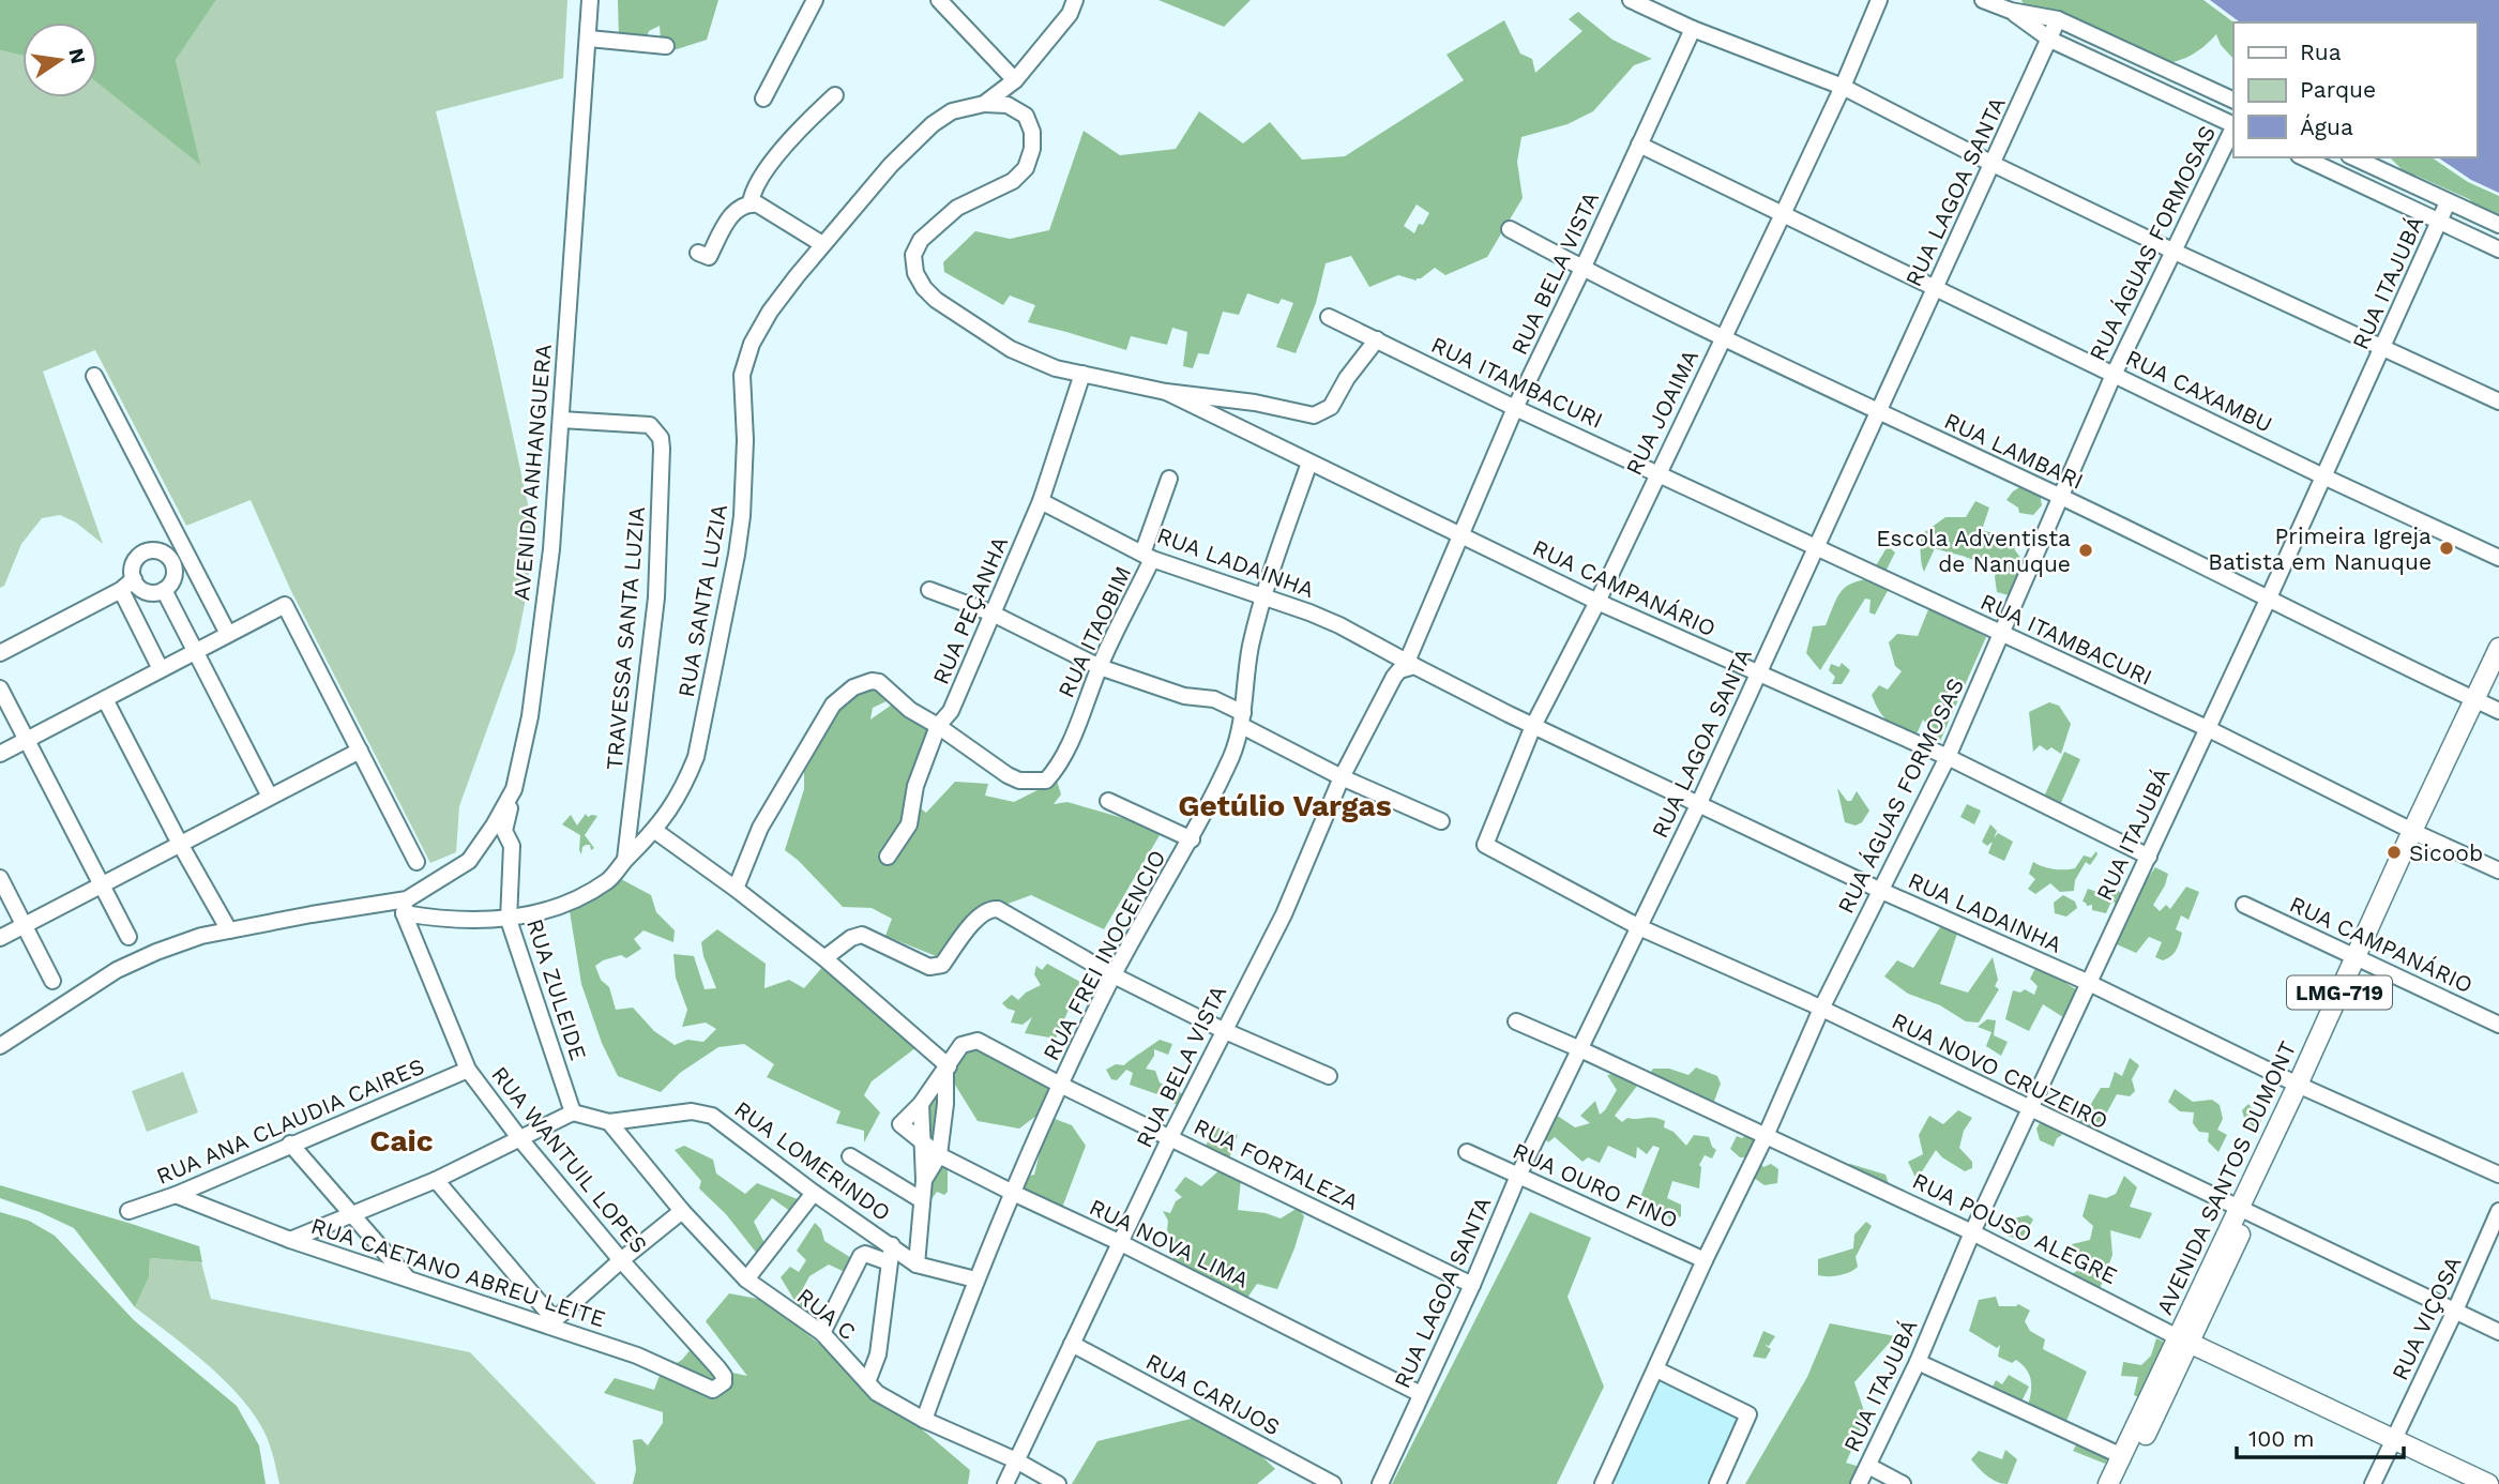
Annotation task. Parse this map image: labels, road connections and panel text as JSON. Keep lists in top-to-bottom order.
{
  "streets": {
    "main road": ["LMG-719", "AVENIDA SANTOS DUMONT", "RUA POUSO ALEGRE"],
    "street": [
      "RUA LAGOA SANTA",
      "RUA ÁGUAS FORMOSAS",
      "RUA BELA VISTA",
      "RUA ITAJUBÁ",
      "RUA ITAMBACURI",
      "RUA CAXAMBU",
      "RUA JOAIMA",
      "RUA LAMBARI",
      "AVENIDA ANHANGUERA",
      "RUA LADAINHA",
      "RUA CAMPANÁRIO",
      "RUA SANTA LUZIA",
      "RUA PEÇANHA",
      "RUA ITAOBIM",
      "TRAVESSA SANTA LUZIA",
      "RUA FREI INOCENCIO",
      "RUA ZULEIDE",
      "RUA NOVO CRUZEIRO",
      "RUA ANA CLAUDIA CAIRES",
      "RUA WANTUIL LOPES",
      "RUA LOMERINDO",
      "RUA FORTALEZA",
      "RUA OURO FINO",
      "RUA NOVA LIMA",
      "RUA CAETANO ABREU LEITE",
      "RUA C",
      "RUA VIÇOSA",
      "RUA CARIJOS"
    ]
  },
  "crossings": [
    ["RUA LAGOA SANTA", "RUA ITAMBACURI"],
    ["RUA LAGOA SANTA", "RUA CAXAMBU"],
    ["RUA LAGOA SANTA", "RUA LAMBARI"],
    ["RUA LAGOA SANTA", "RUA LADAINHA"],
    ["RUA LAGOA SANTA", "RUA CAMPANÁRIO"],
    ["RUA LAGOA SANTA", "RUA NOVO CRUZEIRO"],
    ["RUA LAGOA SANTA", "RUA FORTALEZA"],
    ["RUA LAGOA SANTA", "RUA OURO FINO"],
    ["RUA LAGOA SANTA", "RUA POUSO ALEGRE"],
    ["RUA LAGOA SANTA", "RUA NOVA LIMA"],
    ["RUA ÁGUAS FORMOSAS", "RUA ITAMBACURI"],
    ["RUA ÁGUAS FORMOSAS", "RUA CAXAMBU"],
    ["RUA ÁGUAS FORMOSAS", "RUA LAMBARI"],
    ["RUA ÁGUAS FORMOSAS", "RUA LADAINHA"],
    ["RUA ÁGUAS FORMOSAS", "RUA CAMPANÁRIO"],
    ["RUA ÁGUAS FORMOSAS", "RUA NOVO CRUZEIRO"],
    ["RUA ÁGUAS FORMOSAS", "RUA OURO FINO"],
    ["RUA ÁGUAS FORMOSAS", "RUA POUSO ALEGRE"],
    ["RUA BELA VISTA", "RUA ITAMBACURI"],
    ["RUA BELA VISTA", "RUA CAXAMBU"],
    ["RUA BELA VISTA", "RUA LAMBARI"],
    ["RUA BELA VISTA", "RUA LADAINHA"],
    ["RUA BELA VISTA", "RUA CAMPANÁRIO"],
    ["RUA BELA VISTA", "RUA FORTALEZA"],
    ["RUA BELA VISTA", "RUA NOVA LIMA"],
    ["RUA BELA VISTA", "RUA C"],
    ["RUA BELA VISTA", "RUA CARIJOS"],
    ["RUA ITAJUBÁ", "RUA ITAMBACURI"],
    ["RUA ITAJUBÁ", "RUA CAXAMBU"],
    ["RUA ITAJUBÁ", "RUA LAMBARI"],
    ["RUA ITAJUBÁ", "RUA LADAINHA"],
    ["RUA ITAJUBÁ", "RUA CAMPANÁRIO"],
    ["RUA ITAJUBÁ", "RUA NOVO CRUZEIRO"],
    ["RUA ITAJUBÁ", "RUA POUSO ALEGRE"],
    ["RUA ITAMBACURI", "RUA JOAIMA"],
    ["RUA ITAMBACURI", "RUA CAMPANÁRIO"],
    ["RUA ITAMBACURI", "AVENIDA SANTOS DUMONT"],
    ["RUA CAXAMBU", "RUA JOAIMA"],
    ["RUA JOAIMA", "RUA LAMBARI"],
    ["RUA JOAIMA", "RUA LADAINHA"],
    ["RUA JOAIMA", "RUA CAMPANÁRIO"],
    ["RUA JOAIMA", "RUA NOVO CRUZEIRO"],
    ["RUA LAMBARI", "AVENIDA SANTOS DUMONT"],
    ["AVENIDA ANHANGUERA", "RUA SANTA LUZIA"],
    ["AVENIDA ANHANGUERA", "TRAVESSA SANTA LUZIA"],
    ["AVENIDA ANHANGUERA", "RUA ZULEIDE"],
    ["AVENIDA ANHANGUERA", "RUA WANTUIL LOPES"],
    ["RUA LADAINHA", "RUA PEÇANHA"],
    ["RUA LADAINHA", "RUA ITAOBIM"],
    ["RUA LADAINHA", "RUA FREI INOCENCIO"],
    ["RUA LADAINHA", "AVENIDA SANTOS DUMONT"],
    ["RUA CAMPANÁRIO", "RUA SANTA LUZIA"],
    ["RUA CAMPANÁRIO", "RUA PEÇANHA"],
    ["RUA CAMPANÁRIO", "RUA FREI INOCENCIO"],
    ["RUA CAMPANÁRIO", "AVENIDA SANTOS DUMONT"],
    ["RUA SANTA LUZIA", "TRAVESSA SANTA LUZIA"],
    ["RUA SANTA LUZIA", "RUA ZULEIDE"],
    ["RUA SANTA LUZIA", "RUA WANTUIL LOPES"],
    ["RUA PEÇANHA", "RUA ITAOBIM"],
    ["RUA FREI INOCENCIO", "RUA FORTALEZA"],
    ["RUA FREI INOCENCIO", "RUA NOVA LIMA"],
    ["RUA FREI INOCENCIO", "RUA C"],
    ["RUA ZULEIDE", "RUA LOMERINDO"],
    ["RUA NOVO CRUZEIRO", "AVENIDA SANTOS DUMONT"],
    ["RUA NOVO CRUZEIRO", "RUA VIÇOSA"],
    ["RUA ANA CLAUDIA CAIRES", "RUA WANTUIL LOPES"],
    ["RUA ANA CLAUDIA CAIRES", "RUA CAETANO ABREU LEITE"],
    ["RUA WANTUIL LOPES", "RUA CAETANO ABREU LEITE"],
    ["RUA LOMERINDO", "RUA C"],
    ["RUA FORTALEZA", "RUA NOVA LIMA"],
    ["AVENIDA SANTOS DUMONT", "RUA POUSO ALEGRE"],
    ["RUA POUSO ALEGRE", "RUA VIÇOSA"]
  ],
  "districts": ["Getúlio Vargas", "Caic"],
  "places": ["Primeira Igreja Batista em Nanuque", "Escola Adventista de Nanuque", "Sicoob"],
  "legend": ["Rua", "Parque", "Água"],
  "scale_bar": "100 m",
  "north": "right"
}
